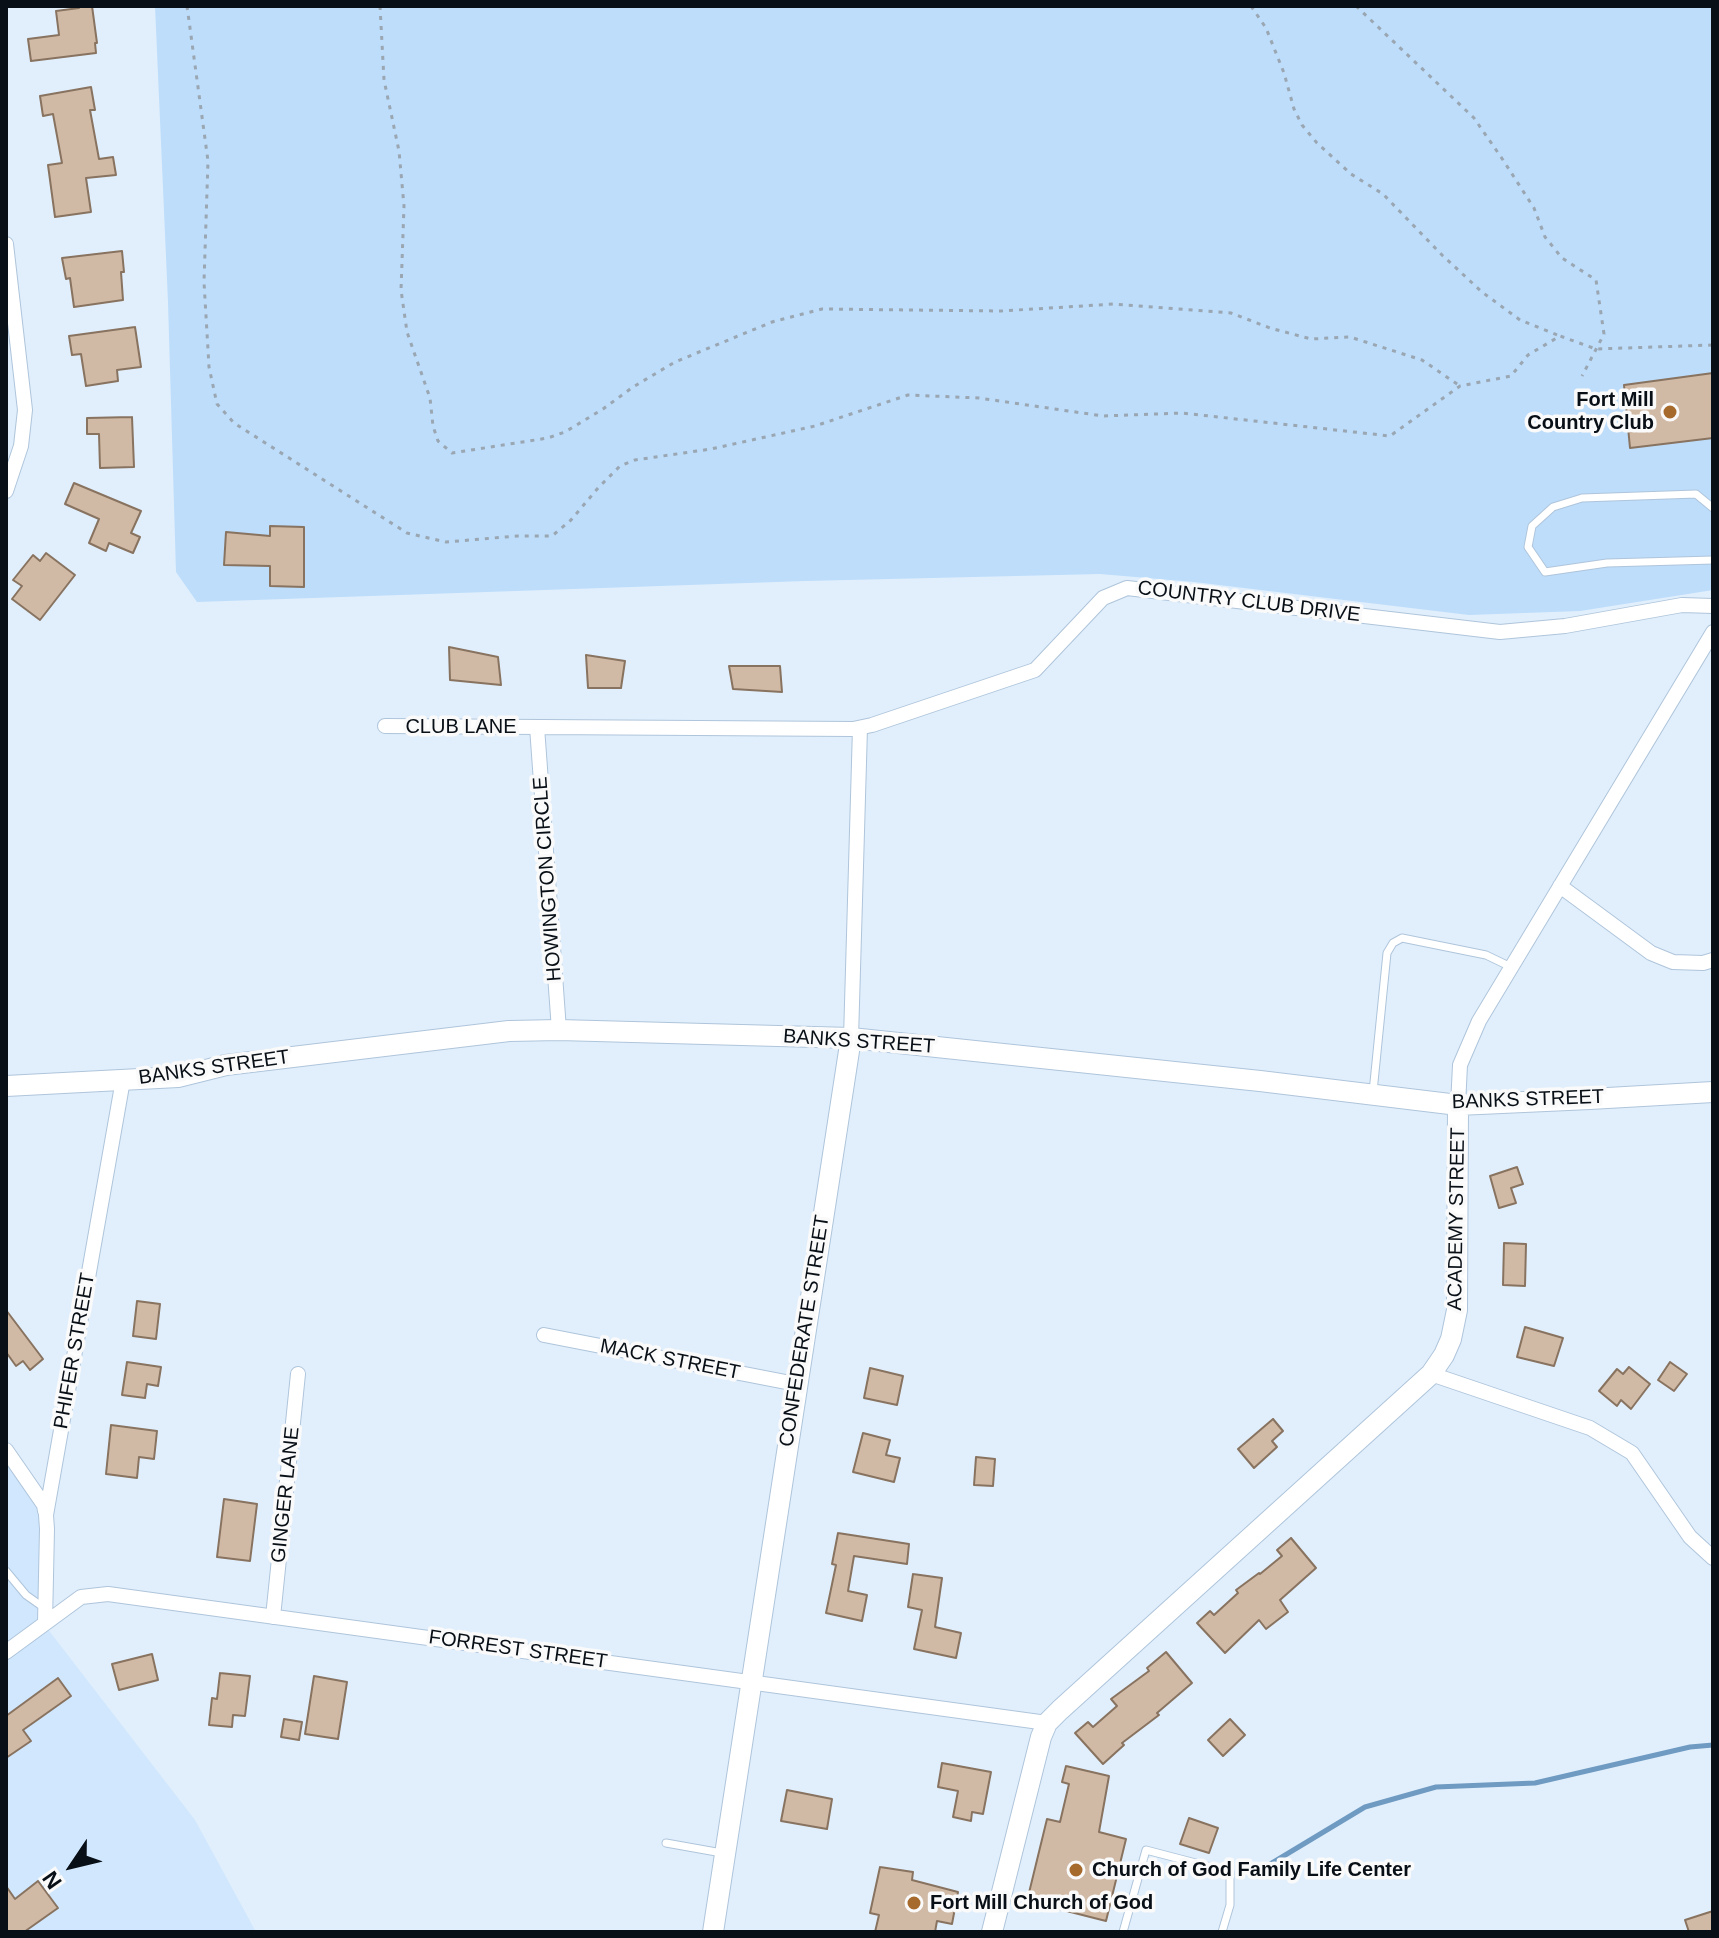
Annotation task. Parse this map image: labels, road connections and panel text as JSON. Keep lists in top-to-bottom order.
{
  "streets": {
    "street": [
      "COUNTRY CLUB DRIVE",
      "CLUB LANE",
      "HOWINGTON CIRCLE",
      "BANKS STREET",
      "ACADEMY STREET",
      "CONFEDERATE STREET",
      "PHIFER STREET",
      "MACK STREET",
      "GINGER LANE",
      "FORREST STREET"
    ]
  },
  "crossings": [
    ["COUNTRY CLUB DRIVE", "CLUB LANE"],
    ["COUNTRY CLUB DRIVE", "HOWINGTON CIRCLE"],
    ["COUNTRY CLUB DRIVE", "CONFEDERATE STREET"],
    ["CLUB LANE", "HOWINGTON CIRCLE"],
    ["HOWINGTON CIRCLE", "BANKS STREET"],
    ["BANKS STREET", "ACADEMY STREET"],
    ["BANKS STREET", "CONFEDERATE STREET"],
    ["BANKS STREET", "PHIFER STREET"],
    ["ACADEMY STREET", "FORREST STREET"],
    ["CONFEDERATE STREET", "MACK STREET"],
    ["CONFEDERATE STREET", "FORREST STREET"],
    ["PHIFER STREET", "FORREST STREET"],
    ["GINGER LANE", "FORREST STREET"]
  ],
  "places": ["Fort Mill Country Club", "Church of God Family Life Center", "Fort Mill Church of God"],
  "north": "bottom left"
}
